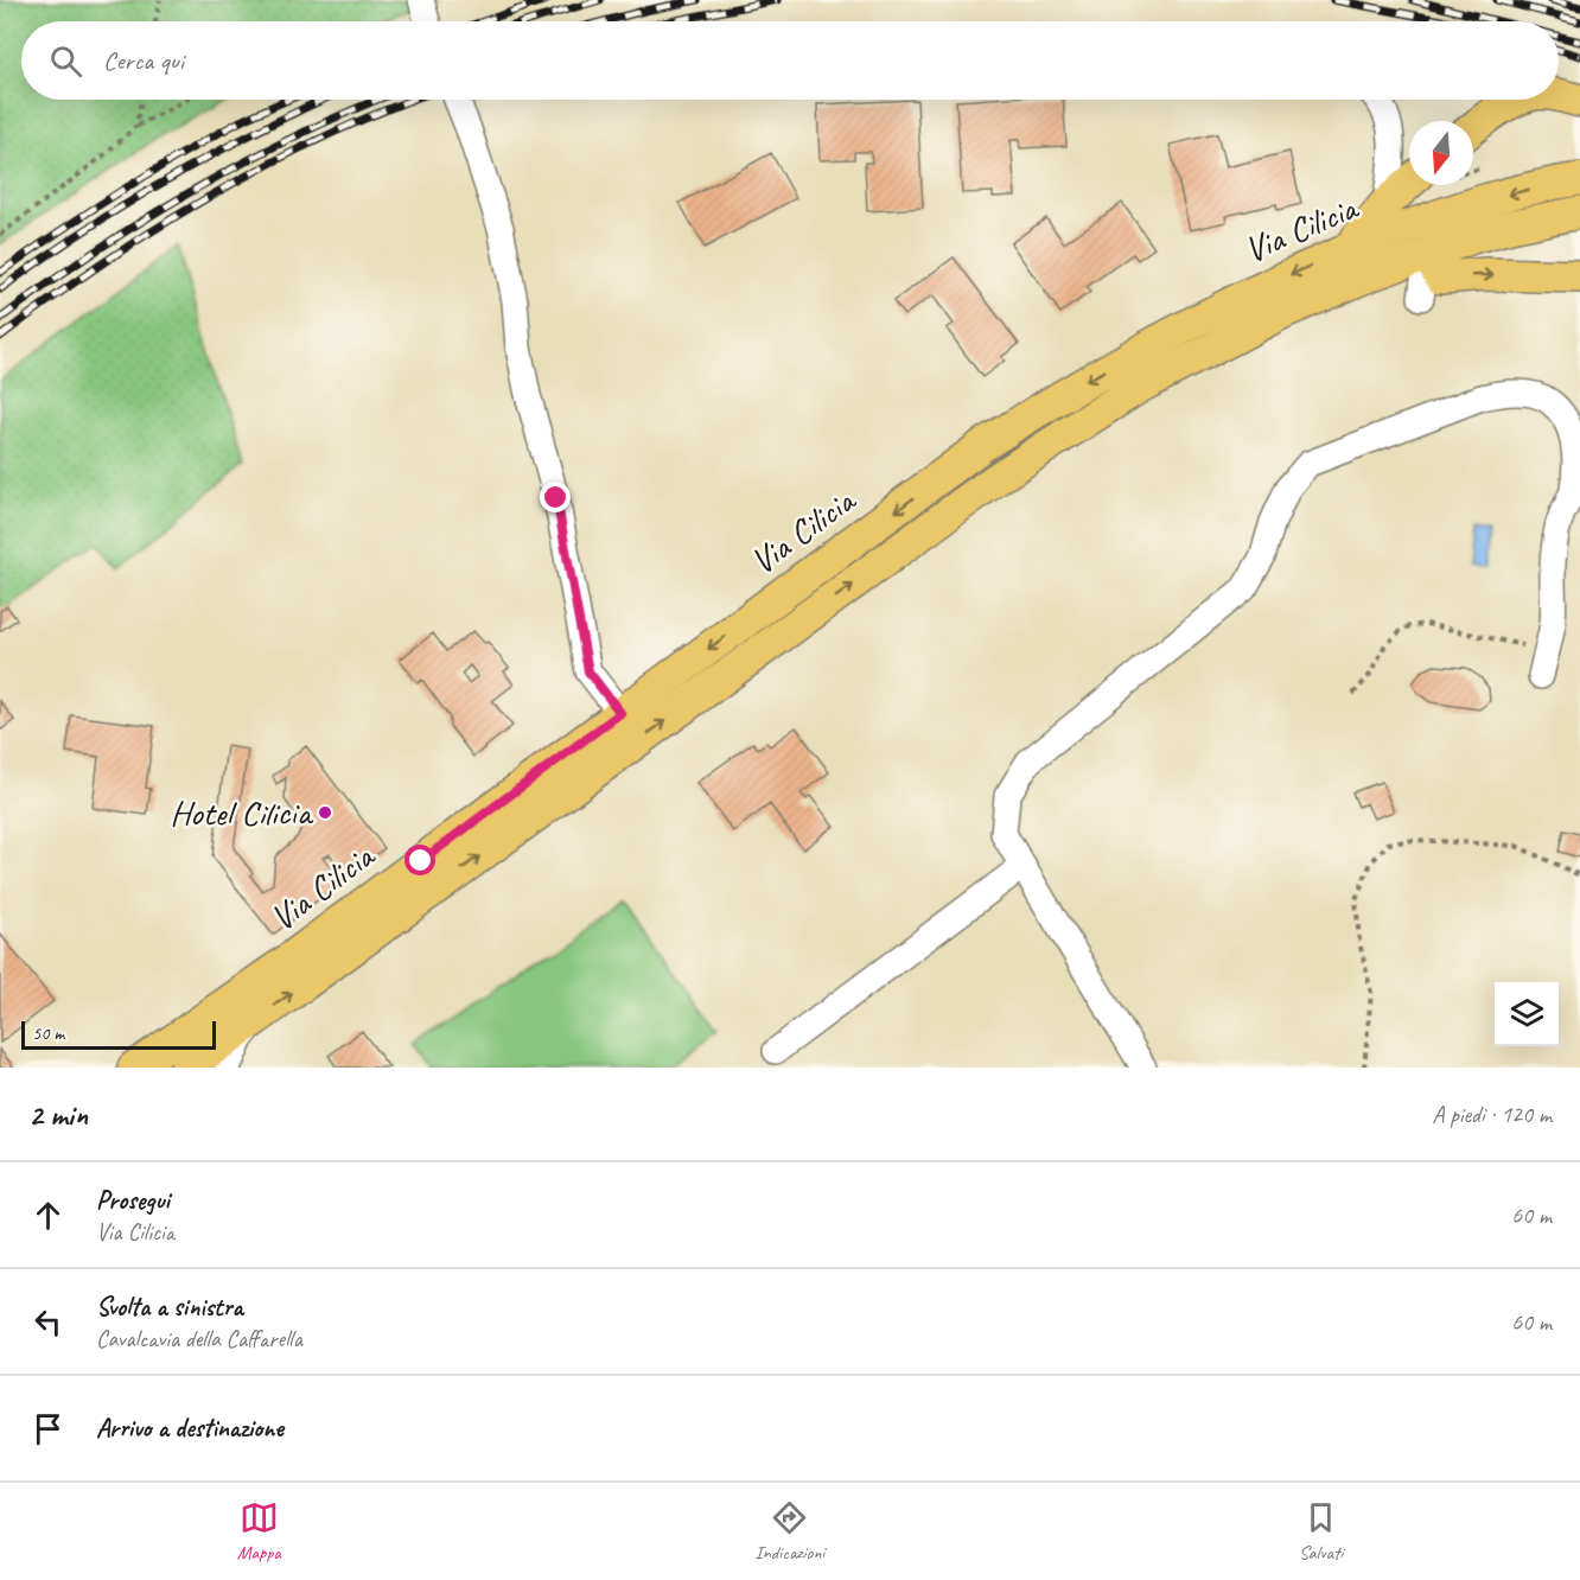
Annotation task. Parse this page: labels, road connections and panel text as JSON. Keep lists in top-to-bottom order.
{
  "streets": {
    "main road": ["Via Cilicia"]
  },
  "places": ["Hotel Cilicia"],
  "scale_bar": "50 m",
  "north": "bottom",
  "page": {
    "search": "Cerca qui",
    "scale": "50 m",
    "heading": ["2 min", "A piedi · 120 m"],
    "list": [
      ["Prosegui", "Via Cilicia", "60 m"],
      ["Svolta a sinistra", "Cavalcavia della Caffarella", "60 m"],
      "Arrivo a destinazione"
    ],
    "nav": ["Mappa", "Indicazioni", "Salvati"]
  }
}
